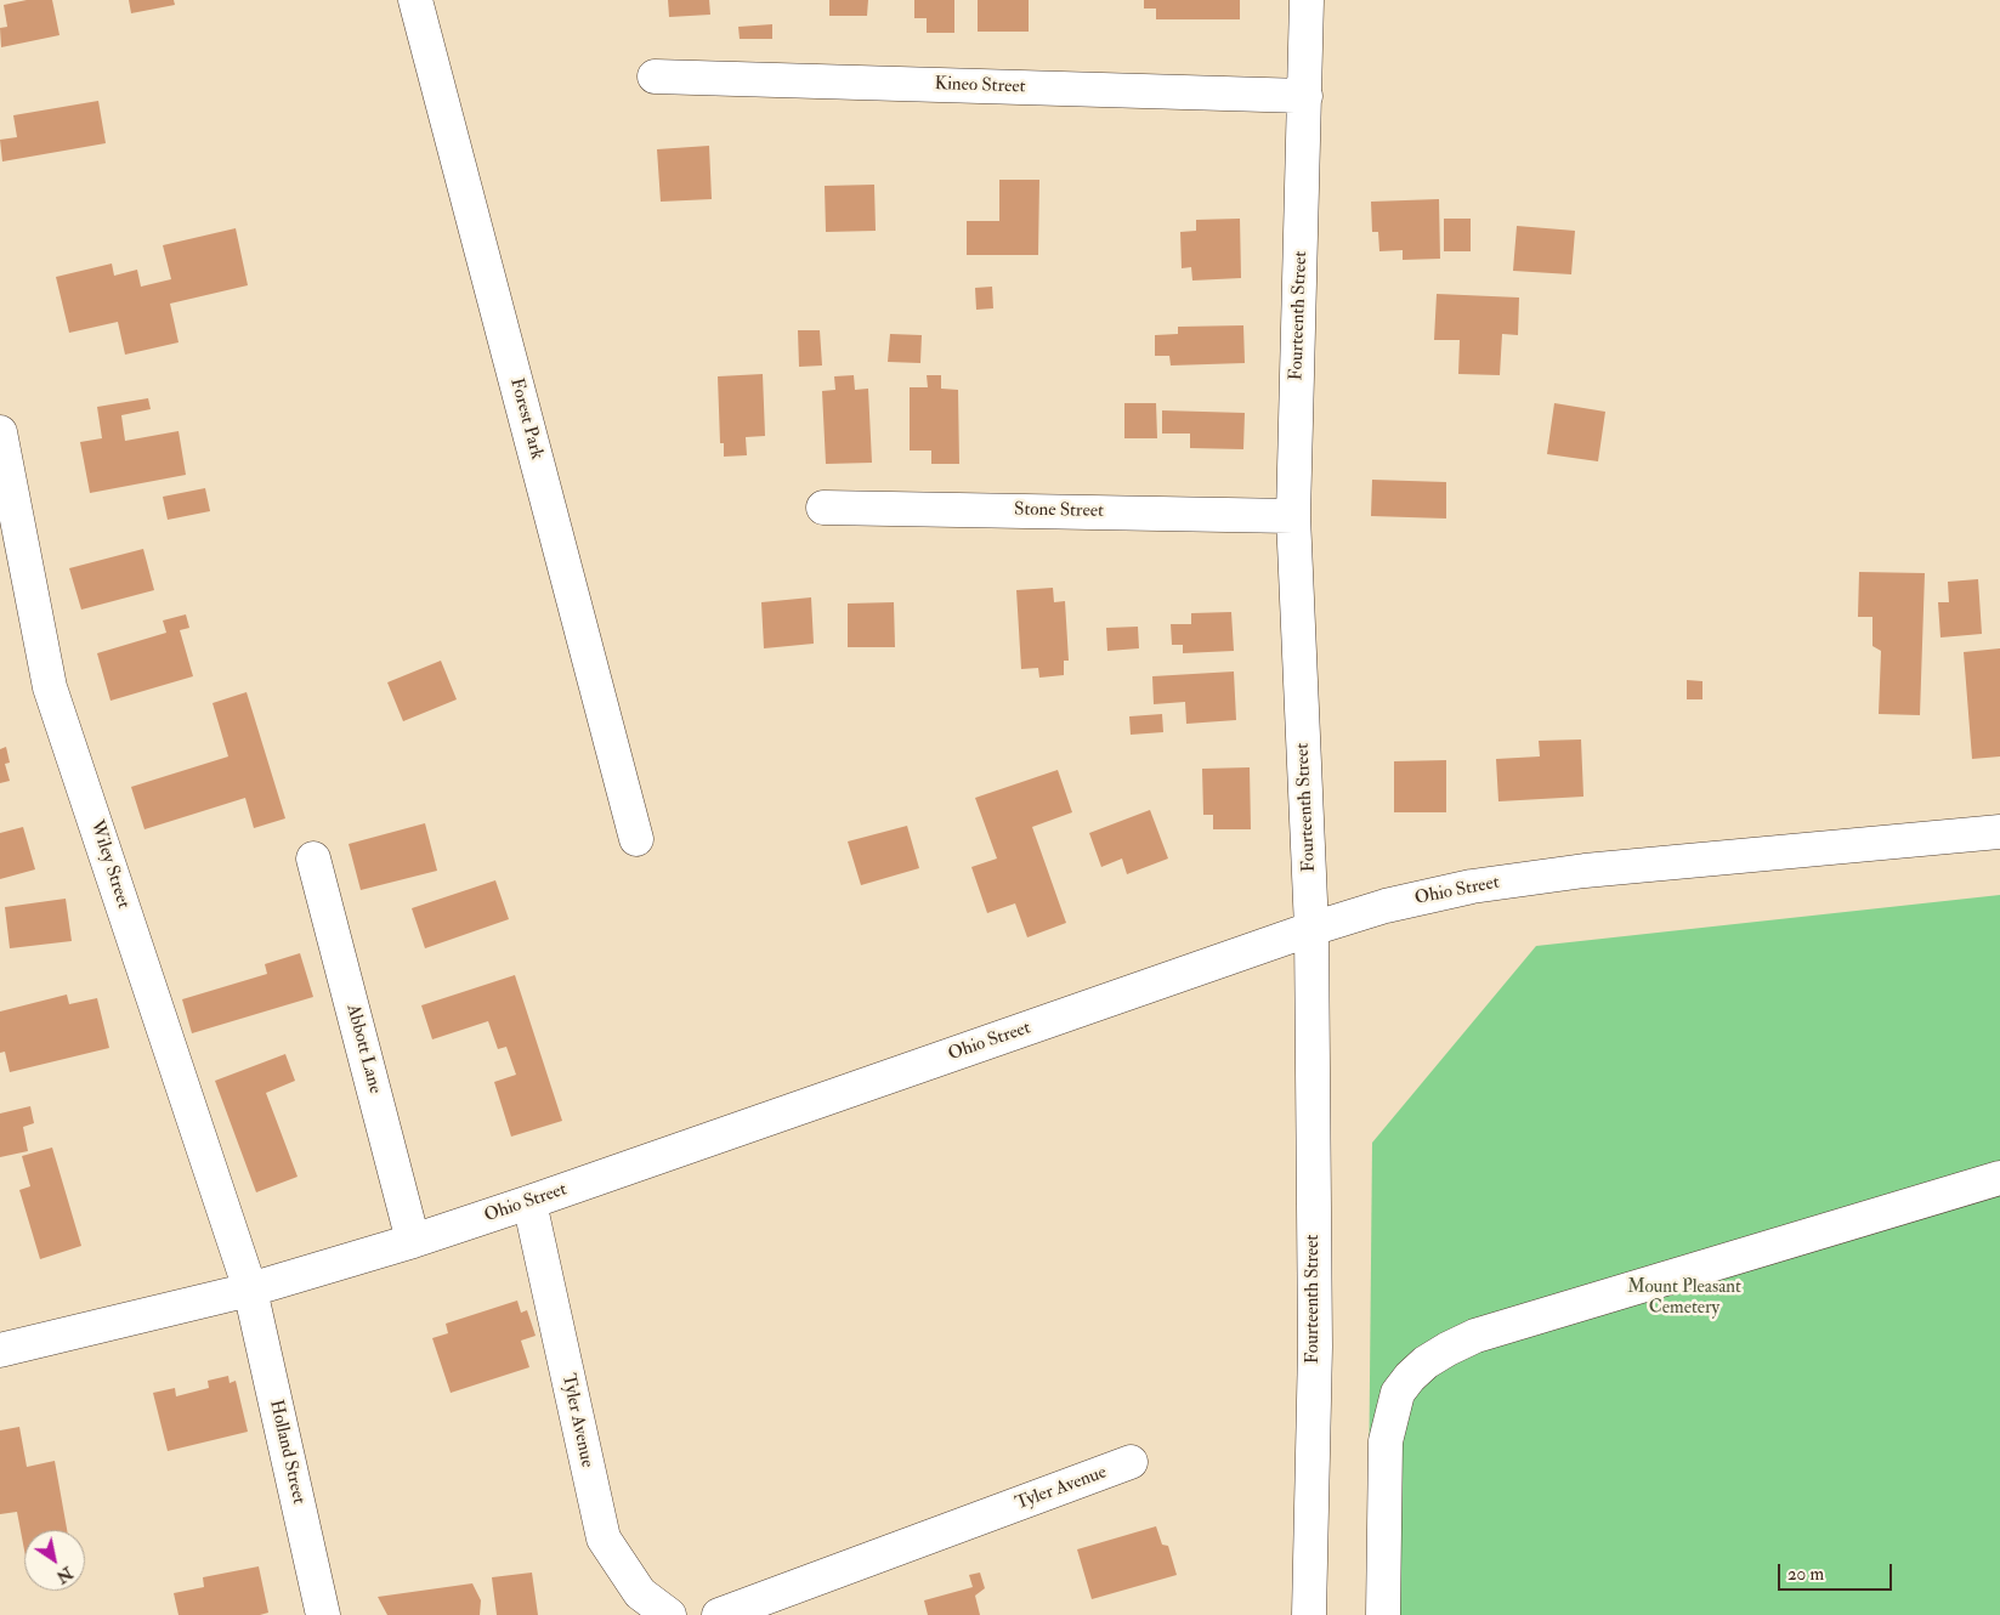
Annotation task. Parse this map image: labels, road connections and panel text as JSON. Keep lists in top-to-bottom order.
{
  "streets": {
    "street": [
      "Kineo Street",
      "Fourteenth Street",
      "Forest Park",
      "Stone Street",
      "Wiley Street",
      "Ohio Street",
      "Abbott Lane",
      "Tyler Avenue",
      "Holland Street"
    ]
  },
  "crossings": [
    ["Kineo Street", "Fourteenth Street"],
    ["Fourteenth Street", "Stone Street"],
    ["Fourteenth Street", "Ohio Street"],
    ["Wiley Street", "Ohio Street"],
    ["Wiley Street", "Holland Street"],
    ["Ohio Street", "Abbott Lane"],
    ["Ohio Street", "Tyler Avenue"],
    ["Ohio Street", "Holland Street"]
  ],
  "parks": ["Mount Pleasant Cemetery"],
  "scale_bar": "20 m",
  "north": "bottom right"
}
